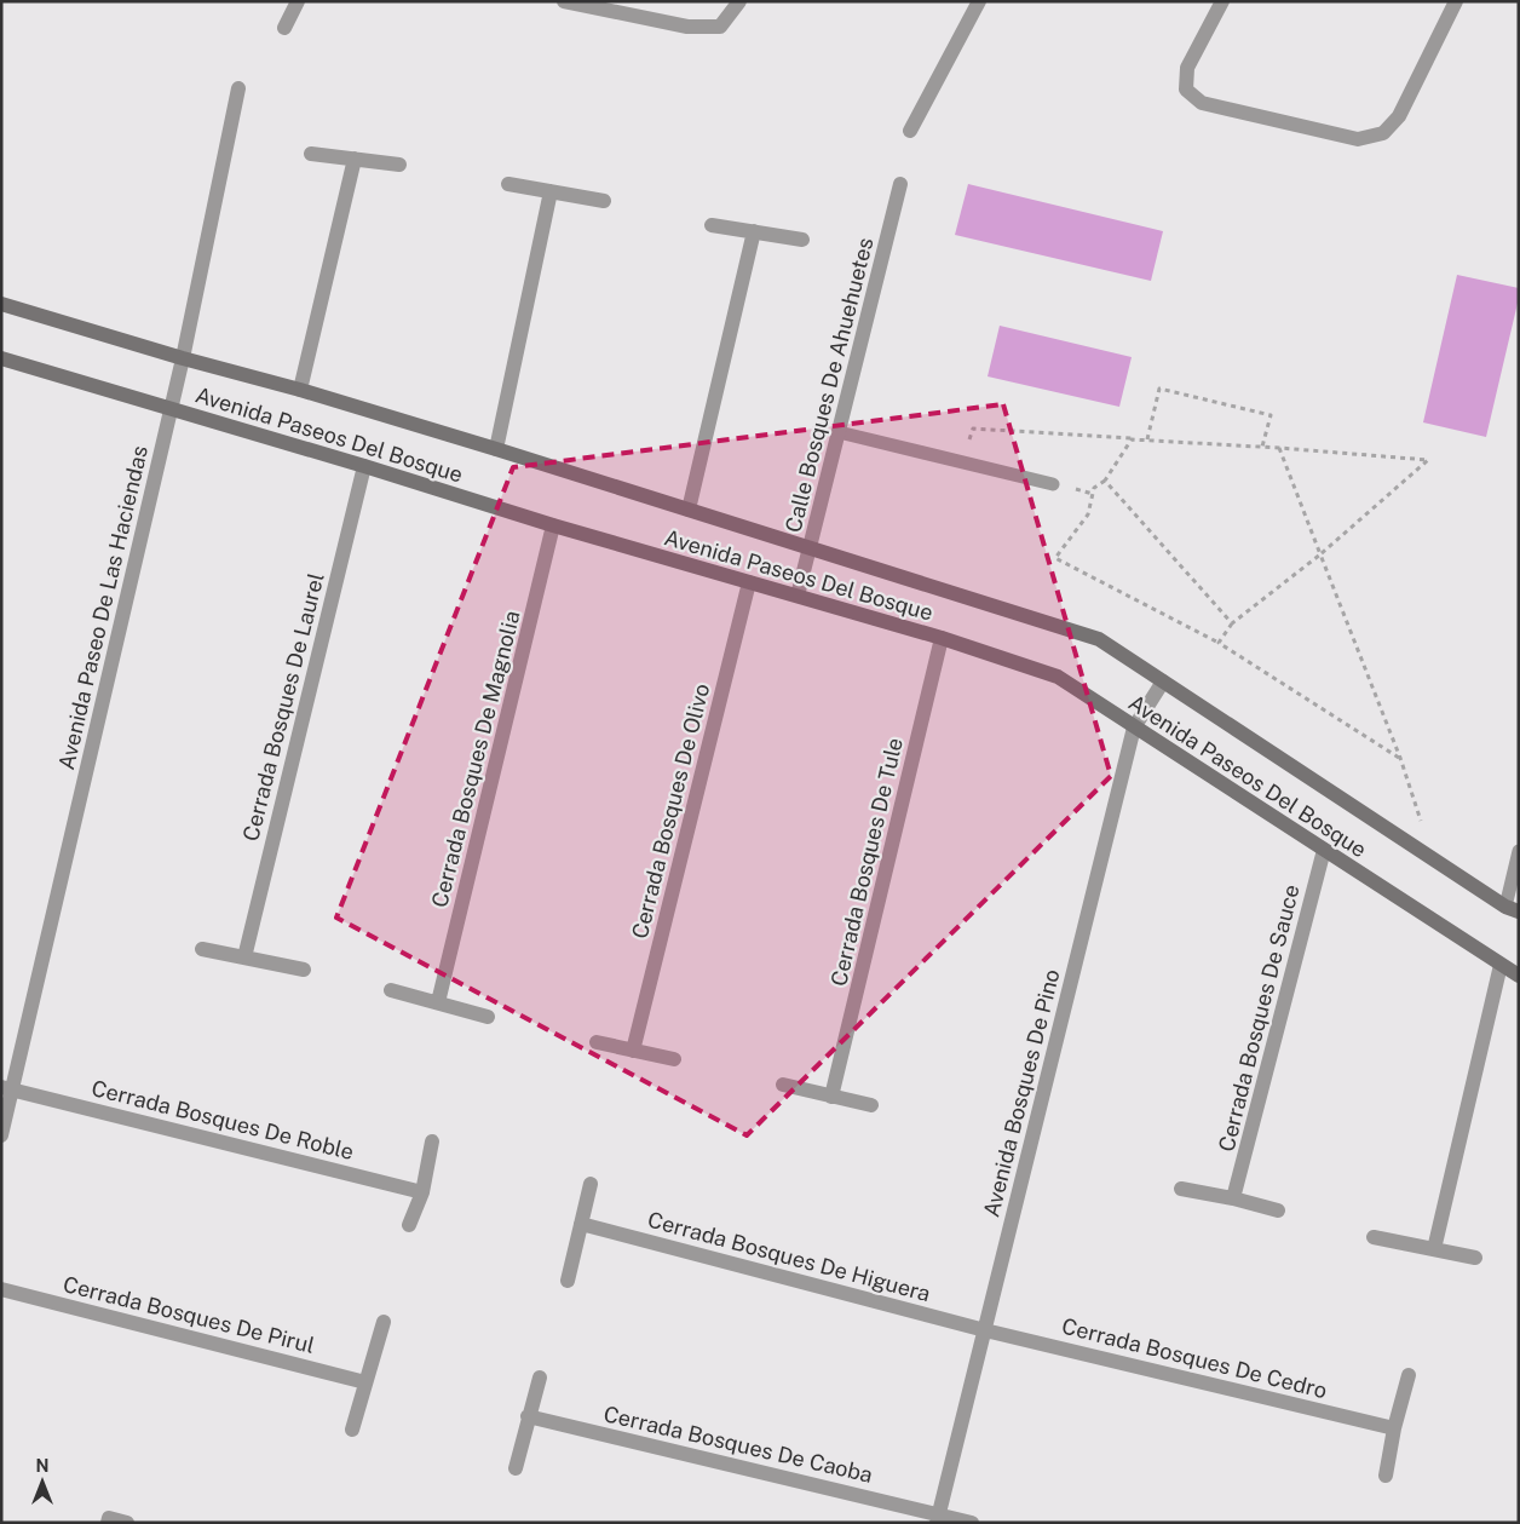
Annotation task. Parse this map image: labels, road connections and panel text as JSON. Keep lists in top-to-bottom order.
{
  "streets": {
    "main road": ["Avenida Paseos Del Bosque"],
    "street": [
      "Calle Bosques De Ahuehuetes",
      "Avenida Paseo De Las Haciendas",
      "Cerrada Bosques De Laurel",
      "Cerrada Bosques De Magnolia",
      "Cerrada Bosques De Olivo",
      "Cerrada Bosques De Tule",
      "Cerrada Bosques De Sauce",
      "Avenida Bosques De Pino",
      "Cerrada Bosques De Roble",
      "Cerrada Bosques De Higuera",
      "Cerrada Bosques De Pirul",
      "Cerrada Bosques De Cedro",
      "Cerrada Bosques De Caoba"
    ]
  },
  "crossings": [
    ["Calle Bosques De Ahuehuetes", "Avenida Paseos Del Bosque"],
    ["Avenida Paseos Del Bosque", "Avenida Paseo De Las Haciendas"],
    ["Avenida Paseos Del Bosque", "Cerrada Bosques De Laurel"],
    ["Avenida Paseos Del Bosque", "Cerrada Bosques De Magnolia"],
    ["Avenida Paseos Del Bosque", "Cerrada Bosques De Olivo"],
    ["Avenida Paseos Del Bosque", "Cerrada Bosques De Tule"],
    ["Avenida Paseos Del Bosque", "Cerrada Bosques De Sauce"],
    ["Avenida Paseos Del Bosque", "Avenida Bosques De Pino"],
    ["Avenida Paseo De Las Haciendas", "Cerrada Bosques De Roble"],
    ["Avenida Bosques De Pino", "Cerrada Bosques De Higuera"],
    ["Avenida Bosques De Pino", "Cerrada Bosques De Cedro"],
    ["Avenida Bosques De Pino", "Cerrada Bosques De Caoba"],
    ["Cerrada Bosques De Higuera", "Cerrada Bosques De Cedro"]
  ],
  "north": "top"
}
